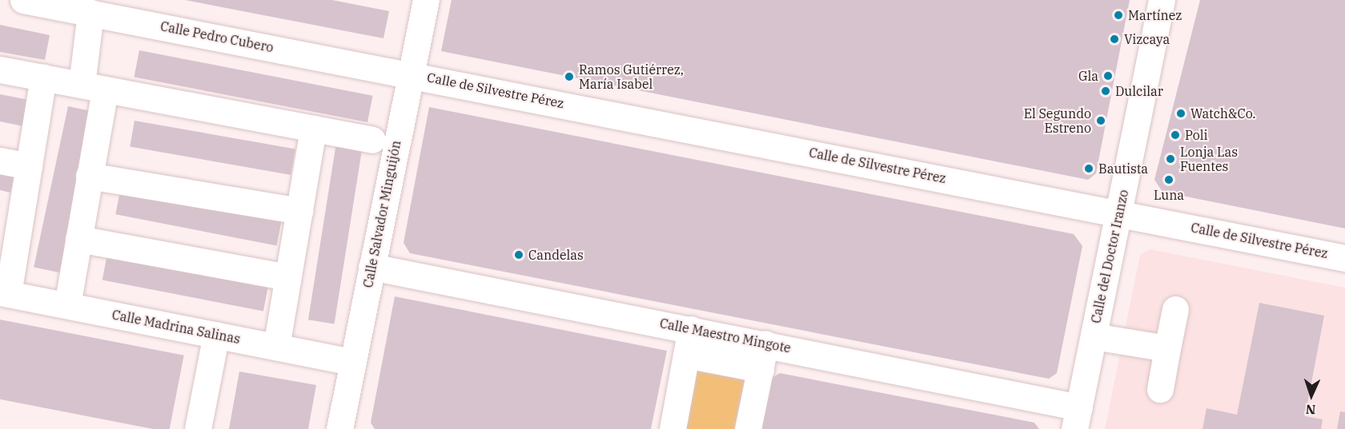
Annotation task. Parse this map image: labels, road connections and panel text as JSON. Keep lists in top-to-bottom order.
{
  "streets": {
    "street": [
      "Calle Pedro Cubero",
      "Calle de Silvestre Pérez",
      "Calle Salvador Minguijón",
      "Calle del Doctor Iranzo",
      "Calle Madrina Salinas",
      "Calle Maestro Mingote"
    ]
  },
  "crossings": [
    ["Calle Pedro Cubero", "Calle de Silvestre Pérez"],
    ["Calle Pedro Cubero", "Calle Salvador Minguijón"],
    ["Calle de Silvestre Pérez", "Calle Salvador Minguijón"],
    ["Calle de Silvestre Pérez", "Calle del Doctor Iranzo"],
    ["Calle Salvador Minguijón", "Calle Madrina Salinas"],
    ["Calle Salvador Minguijón", "Calle Maestro Mingote"],
    ["Calle del Doctor Iranzo", "Calle Maestro Mingote"]
  ],
  "places": [
    "Martínez",
    "Vizcaya",
    "Gla",
    "Ramos Gutiérrez, María Isabel",
    "Dulcilar",
    "Watch&Co.",
    "El Segundo Estreno",
    "Poli",
    "Lonja Las Fuentes",
    "Bautista",
    "Luna",
    "Candelas"
  ],
  "north": "bottom"
}
